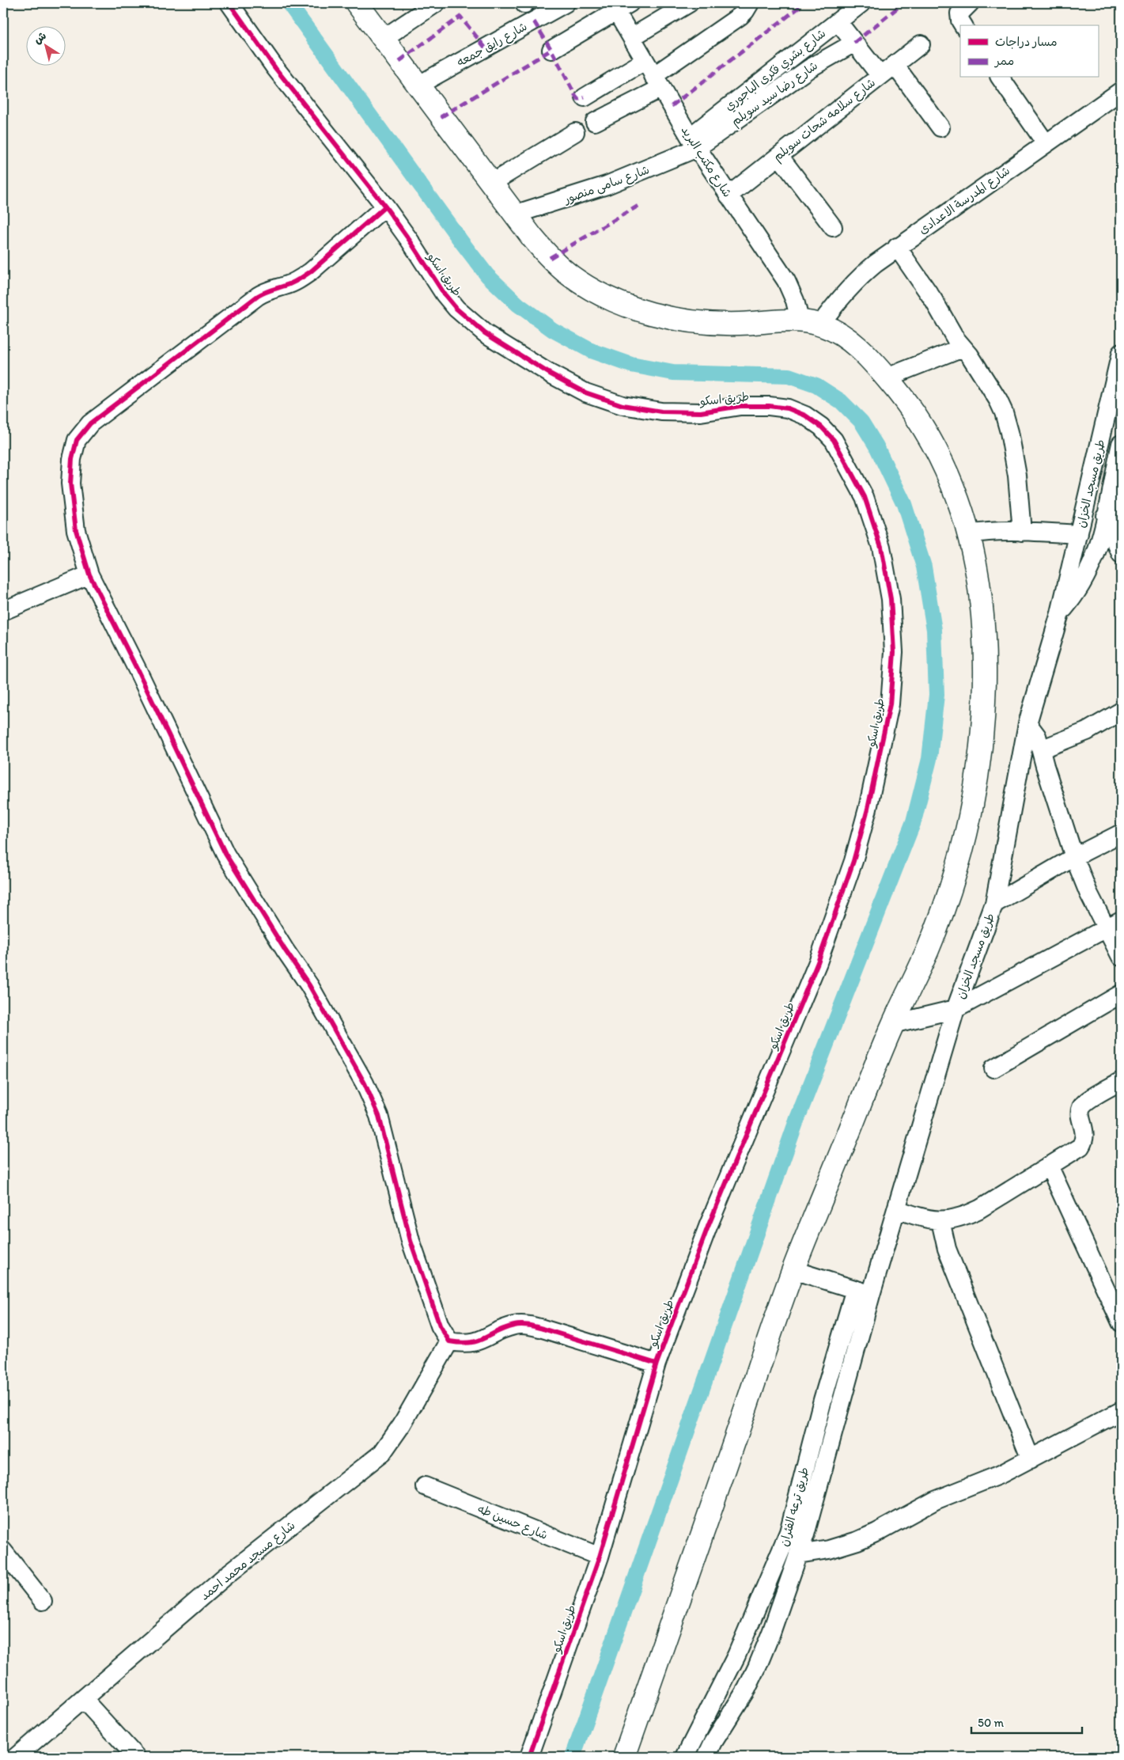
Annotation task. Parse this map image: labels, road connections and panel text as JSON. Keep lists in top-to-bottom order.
{
  "streets": {
    "street": [
      "شارع رايق جمعه",
      "شارع بشري فكرى الباجوري",
      "شارع رضا سيد سويلم",
      "شارع سلامه شحات سويلم",
      "شارع مكتب البريد",
      "شارع سامى منصور",
      "شارع المدرسة الاعدادى",
      "طريق اسكو",
      "طريق مسجد الخزان",
      "طريق ترعه الفئران",
      "شارع حسين طه",
      "شارع مسجد محمد احمد"
    ]
  },
  "crossings": [
    ["شارع بشري فكرى الباجوري", "شارع رضا سيد سويلم"],
    ["شارع بشري فكرى الباجوري", "شارع مكتب البريد"],
    ["شارع بشري فكرى الباجوري", "شارع سامى منصور"],
    ["شارع رضا سيد سويلم", "شارع مكتب البريد"],
    ["شارع رضا سيد سويلم", "شارع سامى منصور"],
    ["شارع سلامه شحات سويلم", "شارع مكتب البريد"],
    ["شارع مكتب البريد", "شارع سامى منصور"],
    ["طريق اسكو", "شارع حسين طه"],
    ["طريق مسجد الخزان", "طريق ترعه الفئران"]
  ],
  "legend": ["مسار دراجات", "ممر"],
  "scale_bar": "50 m",
  "north": "top left"
}
